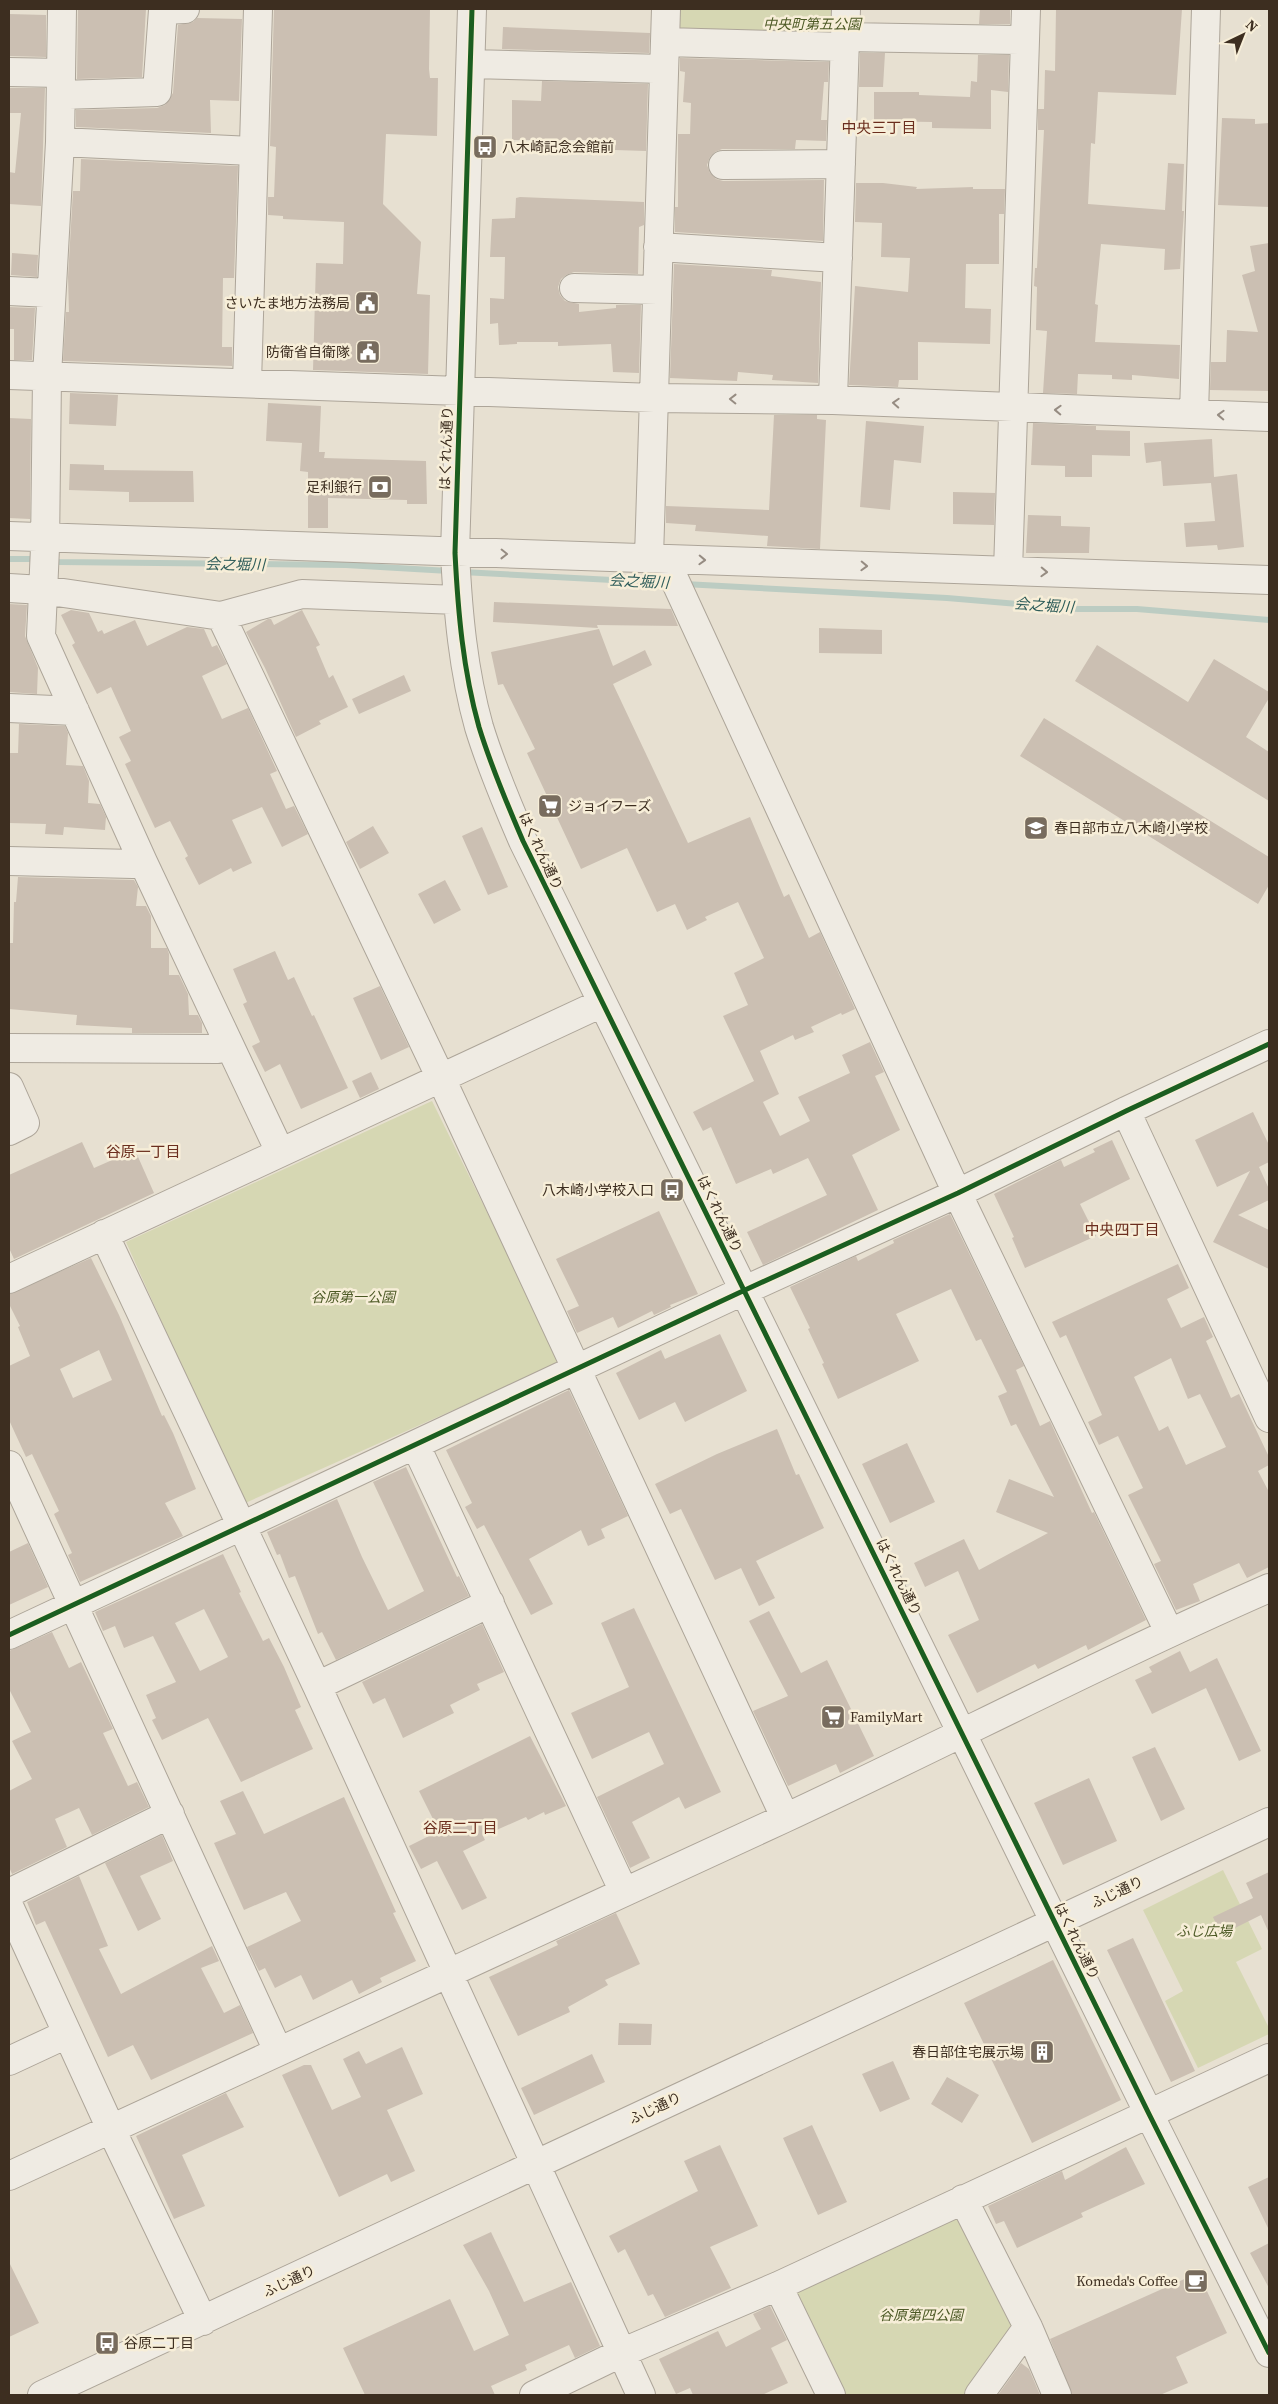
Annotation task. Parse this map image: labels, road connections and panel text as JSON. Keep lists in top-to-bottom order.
{
  "streets": {
    "street": ["はくれん通り", "ふじ通り"]
  },
  "crossings": [
    ["はくれん通り", "ふじ通り"]
  ],
  "districts": [
    "中央三丁目",
    "谷原一丁目",
    "中央四丁目",
    "谷原二丁目"
  ],
  "water": ["会之堀川"],
  "parks": [
    "中央町第五公園",
    "谷原第一公園",
    "ふじ広場",
    "谷原第四公園"
  ],
  "places": {
    "bus stop": ["八木崎記念会館前", "八木崎小学校入口", "谷原二丁目"],
    "public building": ["さいたま地方法務局", "防衛省自衛隊"],
    "bank": ["足利銀行"],
    "supermarket": ["ジョイフーズ", "FamilyMart"],
    "school or university": ["春日部市立八木崎小学校"],
    "building": ["春日部住宅展示場"],
    "cafe": ["Komeda's Coffee"]
  },
  "north": "top right"
}
